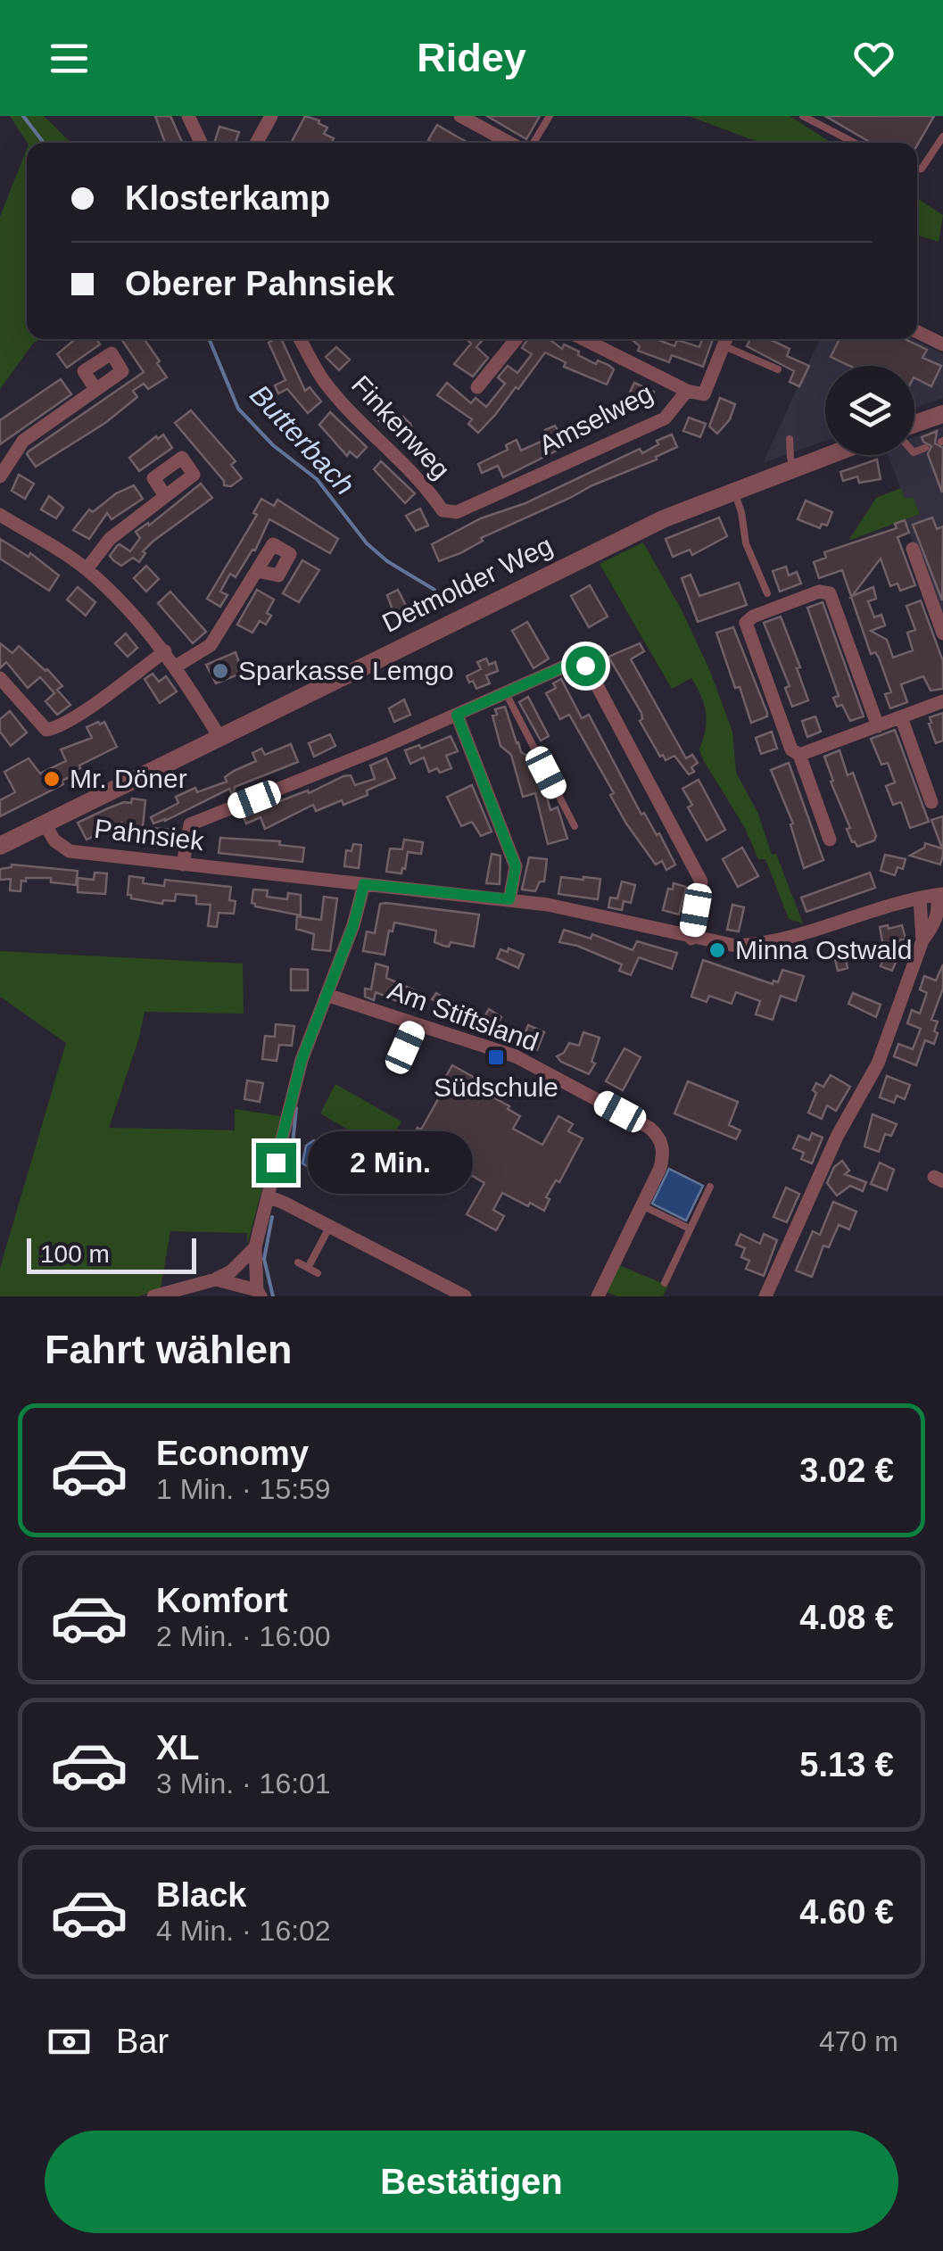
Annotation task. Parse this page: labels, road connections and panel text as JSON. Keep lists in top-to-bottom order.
{
  "streets": {
    "street": [
      "Amselweg",
      "Finkenweg",
      "Detmolder Weg",
      "Pahnsiek",
      "Am Stiftsland"
    ]
  },
  "crossings": [
    ["Amselweg", "Finkenweg"],
    ["Detmolder Weg", "Pahnsiek"]
  ],
  "water": ["Butterbach"],
  "places": {
    "other": ["Sparkasse Lemgo", "Mr. Döner", "Minna Ostwald"],
    "transit": ["Südschule"]
  },
  "scale_bar": "100 m",
  "page": {
    "header": "Ridey",
    "banner": ["Klosterkamp", "Oberer Pahnsiek"],
    "bubble": "2 Min.",
    "scale": "100 m",
    "heading": "Fahrt wählen",
    "list": [
      {
        "name": "Economy",
        "note": "1 Min. · 15:59",
        "value": "3.02 €"
      },
      {
        "name": "Komfort",
        "note": "2 Min. · 16:00",
        "value": "4.08 €"
      },
      {
        "name": "XL",
        "note": "3 Min. · 16:01",
        "value": "5.13 €"
      },
      {
        "name": "Black",
        "note": "4 Min. · 16:02",
        "value": "4.60 €"
      }
    ],
    "pay": ["Bar", "470 m"],
    "buttons": "Bestätigen"
  }
}
